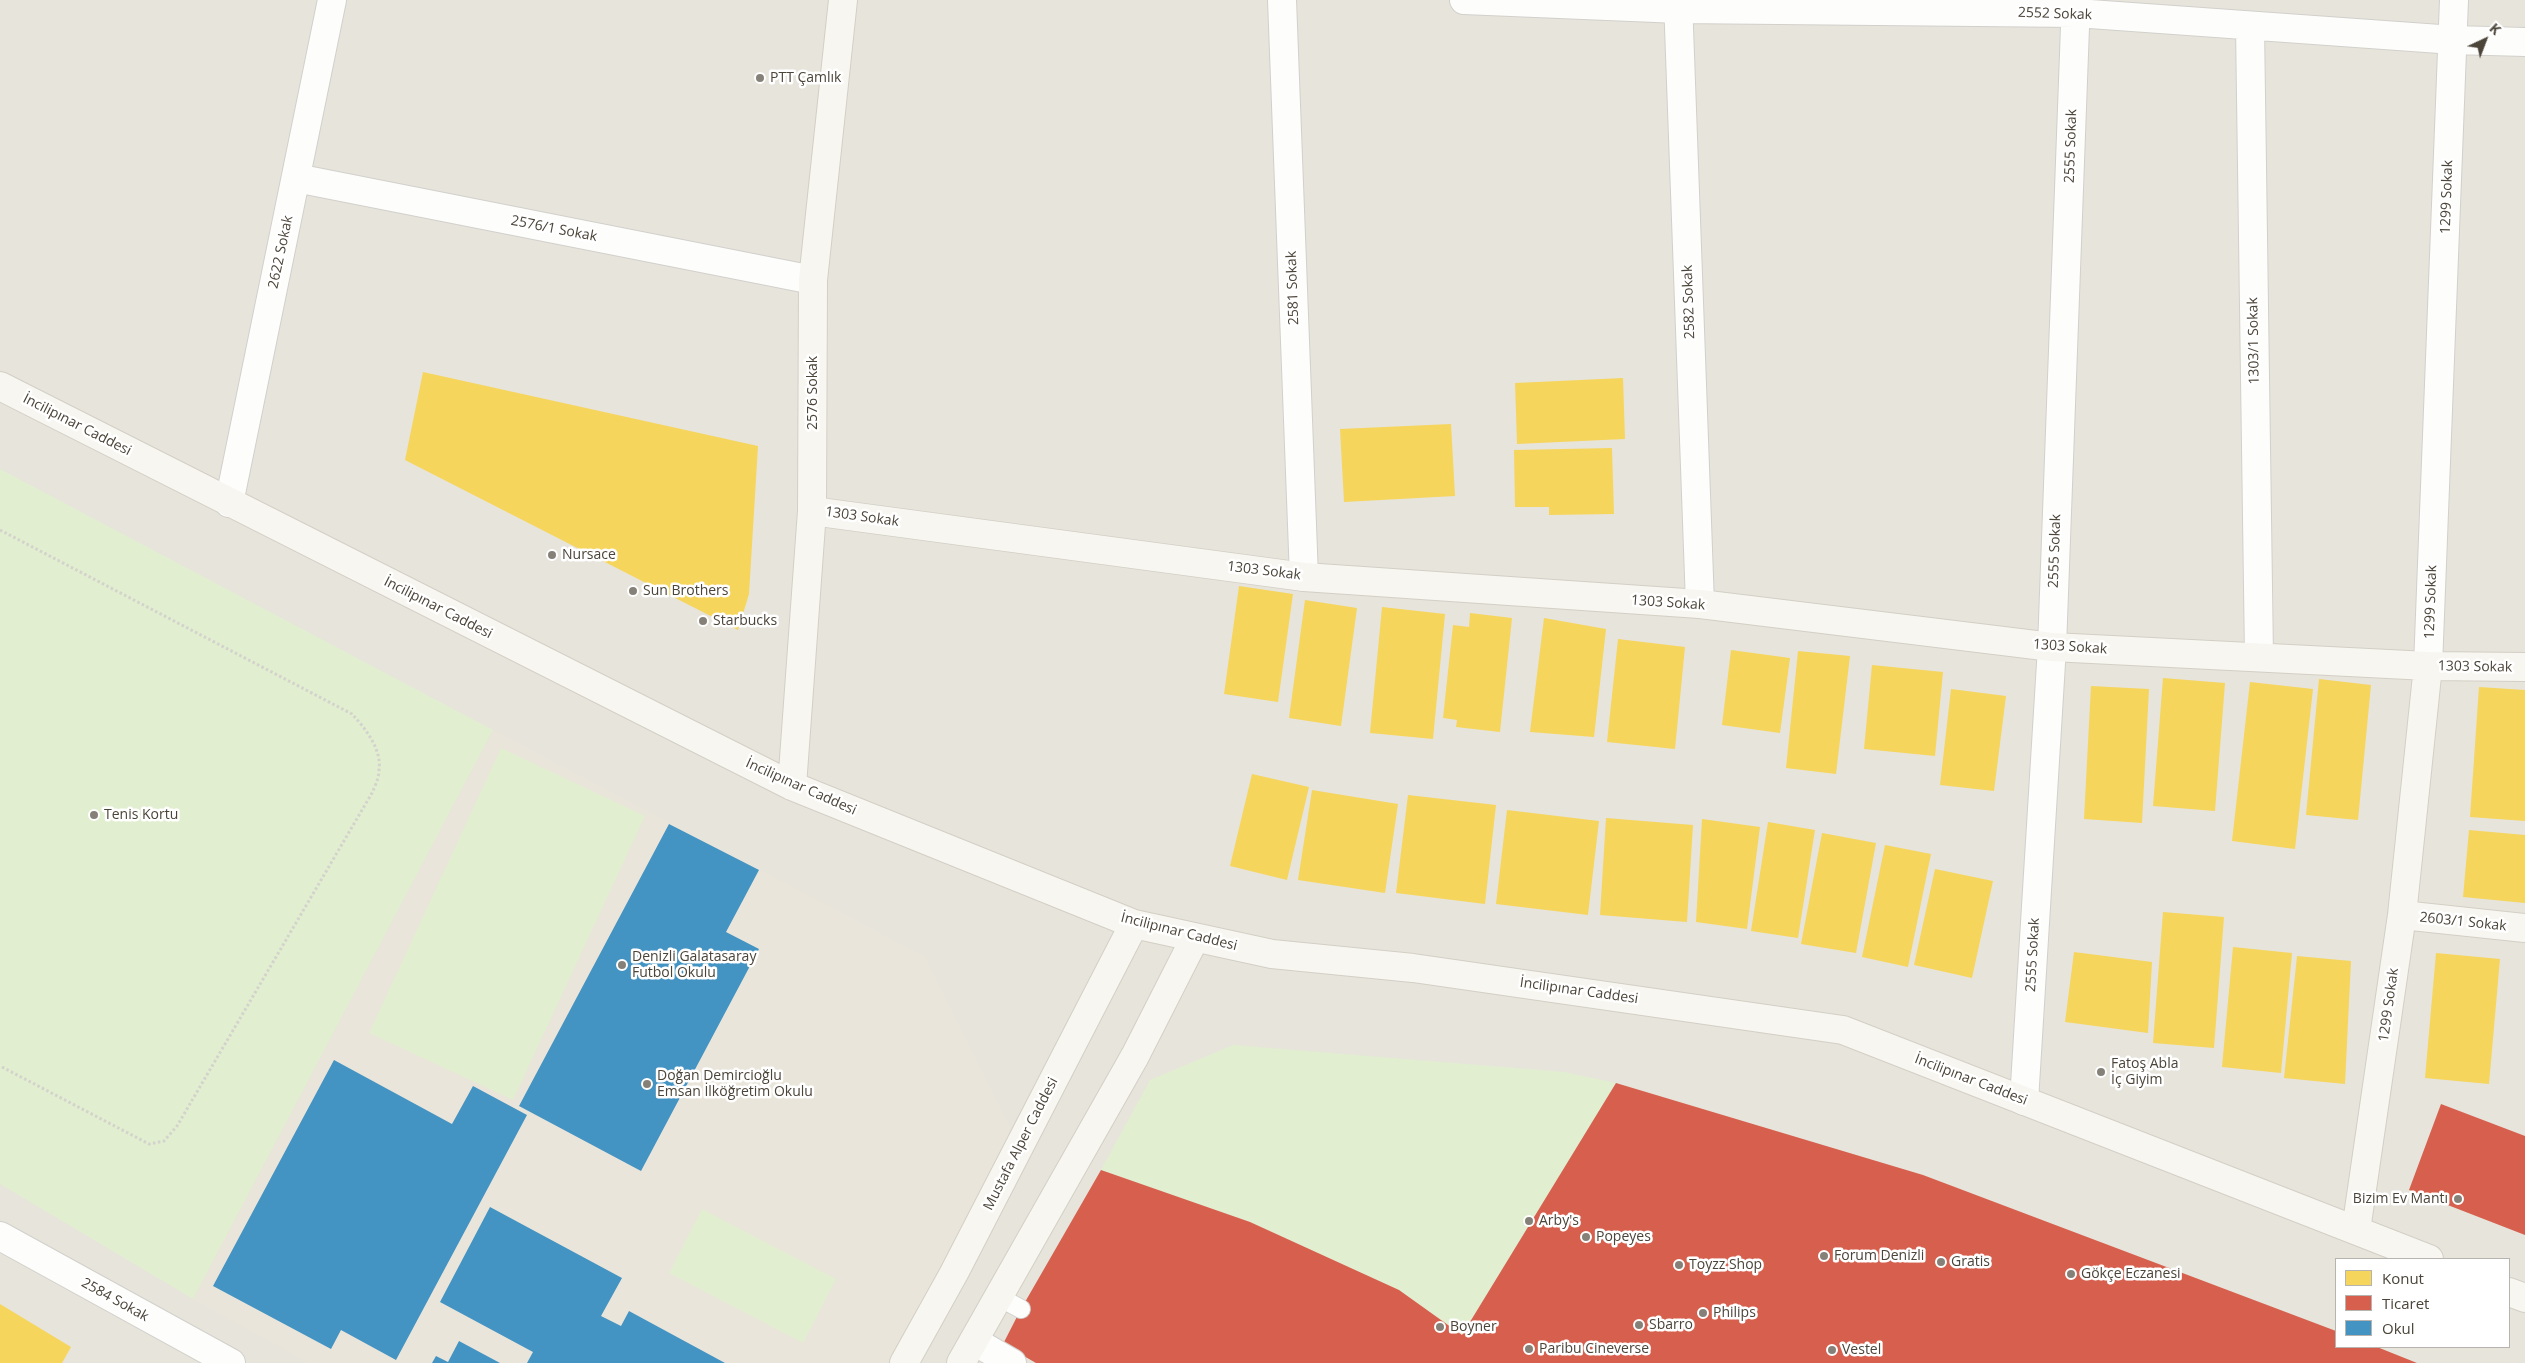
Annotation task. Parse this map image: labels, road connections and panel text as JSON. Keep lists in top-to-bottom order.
{
  "streets": {
    "main road": [
      "1299 Sokak",
      "2576 Sokak",
      "İncilipınar Caddesi",
      "1303 Sokak",
      "2603/1 Sokak",
      "Mustafa Alper Caddesi"
    ],
    "street": [
      "2552 Sokak",
      "2555 Sokak",
      "2576/1 Sokak",
      "2622 Sokak",
      "2581 Sokak",
      "2582 Sokak",
      "1303/1 Sokak",
      "2584 Sokak"
    ]
  },
  "crossings": [
    ["2552 Sokak", "2555 Sokak"],
    ["2552 Sokak", "1299 Sokak"],
    ["2552 Sokak", "2582 Sokak"],
    ["2552 Sokak", "1303/1 Sokak"],
    ["2555 Sokak", "İncilipınar Caddesi"],
    ["2555 Sokak", "1303 Sokak"],
    ["1299 Sokak", "İncilipınar Caddesi"],
    ["1299 Sokak", "1303 Sokak"],
    ["1299 Sokak", "2603/1 Sokak"],
    ["2576/1 Sokak", "2622 Sokak"],
    ["2576/1 Sokak", "2576 Sokak"],
    ["2622 Sokak", "İncilipınar Caddesi"],
    ["2581 Sokak", "1303 Sokak"],
    ["2582 Sokak", "1303 Sokak"],
    ["1303/1 Sokak", "1303 Sokak"],
    ["2576 Sokak", "İncilipınar Caddesi"],
    ["2576 Sokak", "1303 Sokak"],
    ["İncilipınar Caddesi", "Mustafa Alper Caddesi"]
  ],
  "places": [
    "PTT Çamlık",
    "Nursace",
    "Sun Brothers",
    "Starbucks",
    "Tenis Kortu",
    "Denizli Galatasaray Futbol Okulu",
    "Fatoş Abla İç Giyim",
    "Doğan Demircioğlu Emsan İlköğretim Okulu",
    "Bizim Ev Mantı",
    "Arby's",
    "Popeyes",
    "Forum Denizli",
    "Gratis",
    "Toyzz Shop",
    "Gökçe Eczanesi",
    "Philips",
    "Sbarro",
    "Boyner",
    "Paribu Cineverse",
    "Vestel"
  ],
  "legend": ["Konut", "Ticaret", "Okul"],
  "north": "top right"
}
